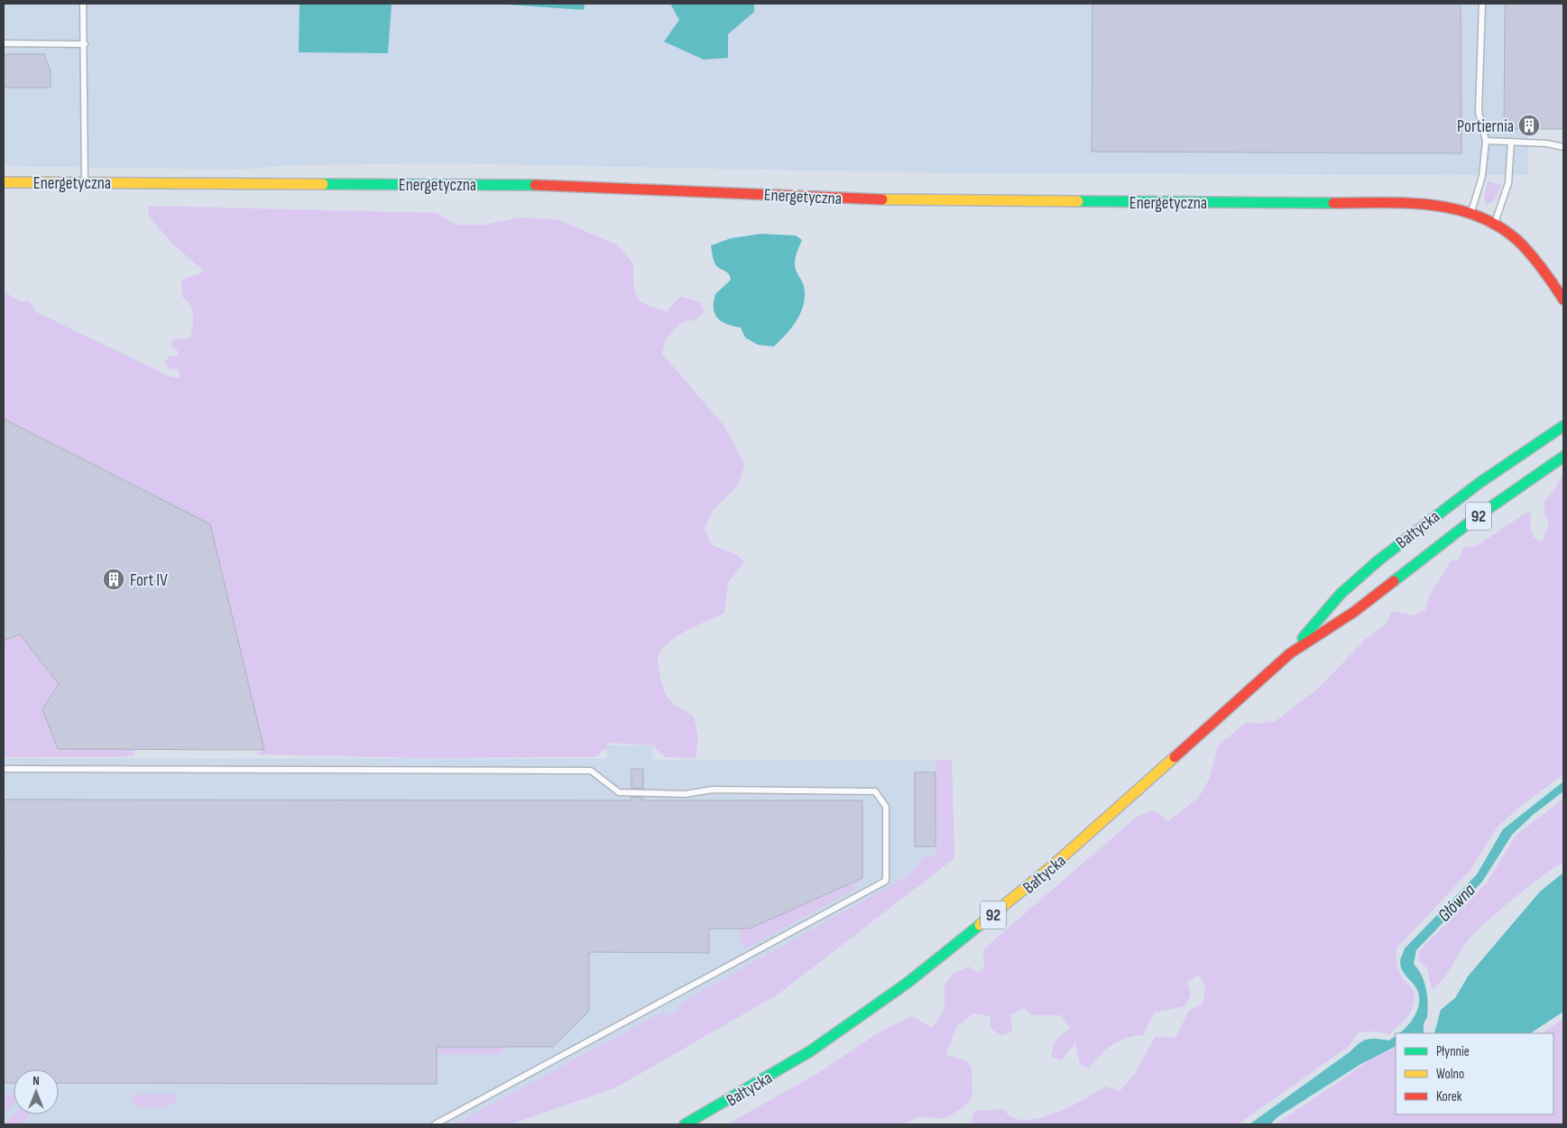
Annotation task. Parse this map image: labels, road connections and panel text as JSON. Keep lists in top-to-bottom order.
{
  "streets": {
    "street": ["Energetyczna", "92", "Bałtycka"]
  },
  "water": ["Główna"],
  "places": {
    "building": ["Portiernia", "Fort IV"]
  },
  "legend": ["Płynnie", "Wolno", "Korek"],
  "north": "top"
}
